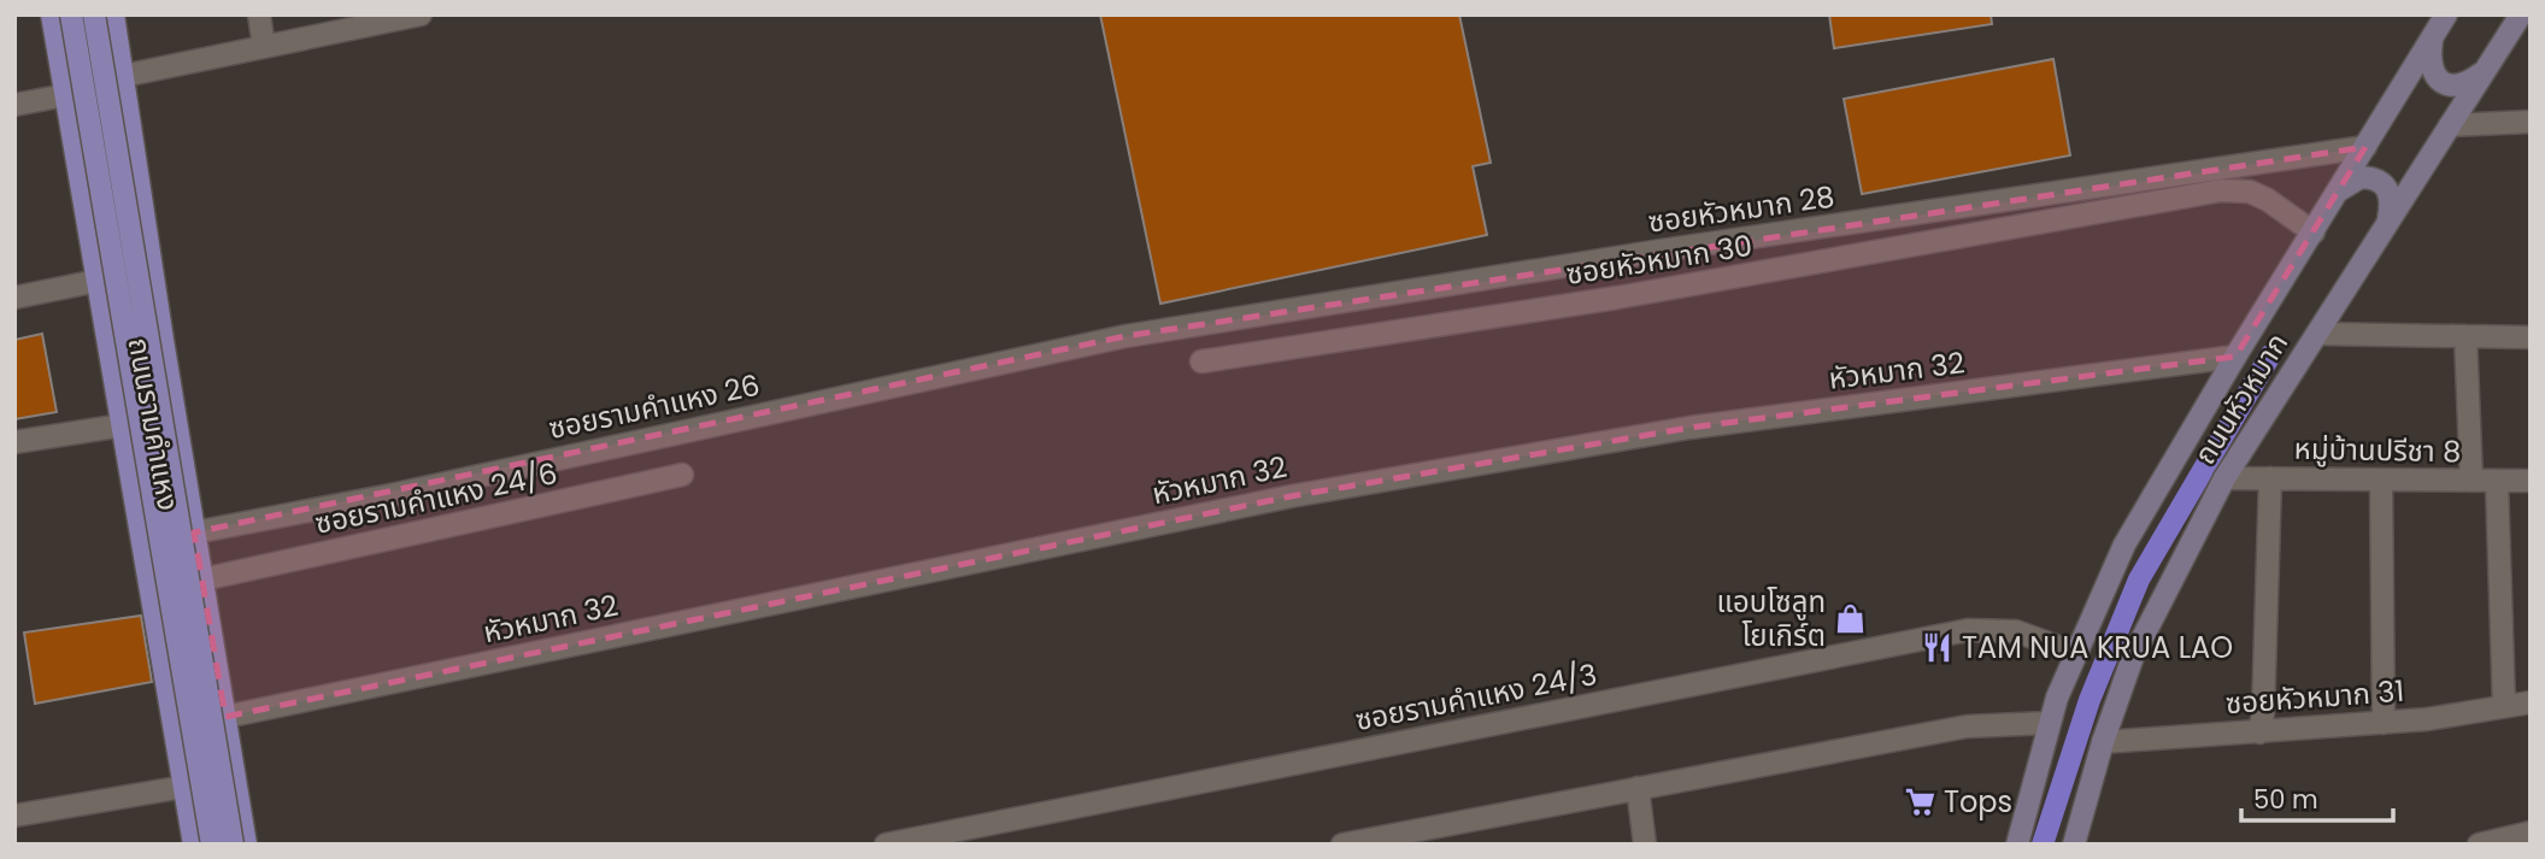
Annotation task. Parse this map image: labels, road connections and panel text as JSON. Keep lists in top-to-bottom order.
{
  "streets": {
    "main road": ["ถนนหัวหมาก", "ถนนรามคำแหง"],
    "street": [
      "ซอยหัวหมาก 28",
      "ซอยหัวหมาก 30",
      "หัวหมาก 32",
      "ซอยรามคำแหง 26",
      "หมู่บ้านปรีชา 8",
      "ซอยรามคำแหง 24/6",
      "ซอยรามคำแหง 24/3",
      "ซอยหัวหมาก 31"
    ]
  },
  "crossings": [
    ["ซอยหัวหมาก 28", "ถนนหัวหมาก"],
    ["ซอยหัวหมาก 28", "ซอยรามคำแหง 26"],
    ["ซอยหัวหมาก 30", "ถนนหัวหมาก"],
    ["หัวหมาก 32", "ถนนหัวหมาก"],
    ["หัวหมาก 32", "ถนนรามคำแหง"],
    ["ถนนหัวหมาก", "หมู่บ้านปรีชา 8"],
    ["ถนนหัวหมาก", "ซอยรามคำแหง 24/3"],
    ["ถนนหัวหมาก", "ซอยหัวหมาก 31"],
    ["ซอยรามคำแหง 26", "ถนนรามคำแหง"],
    ["ถนนรามคำแหง", "ซอยรามคำแหง 24/6"]
  ],
  "places": {
    "shop": ["แอบโซลูท โยเกิร์ต"],
    "restaurant": ["TAM NUA KRUA LAO"],
    "supermarket": ["Tops"]
  },
  "scale_bar": "50 m"
}
